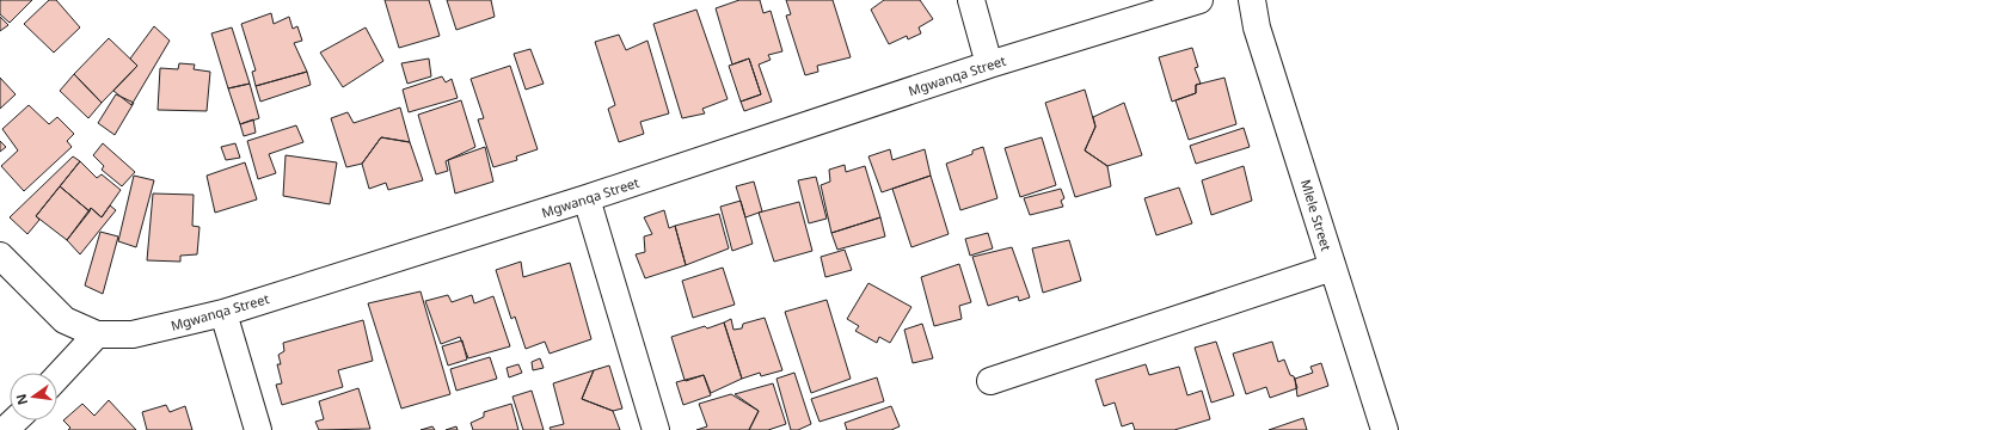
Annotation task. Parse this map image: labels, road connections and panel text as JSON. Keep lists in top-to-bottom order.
{
  "streets": {
    "street": ["Mgwanqa Street", "Mlele Street"]
  },
  "north": "left"
}
